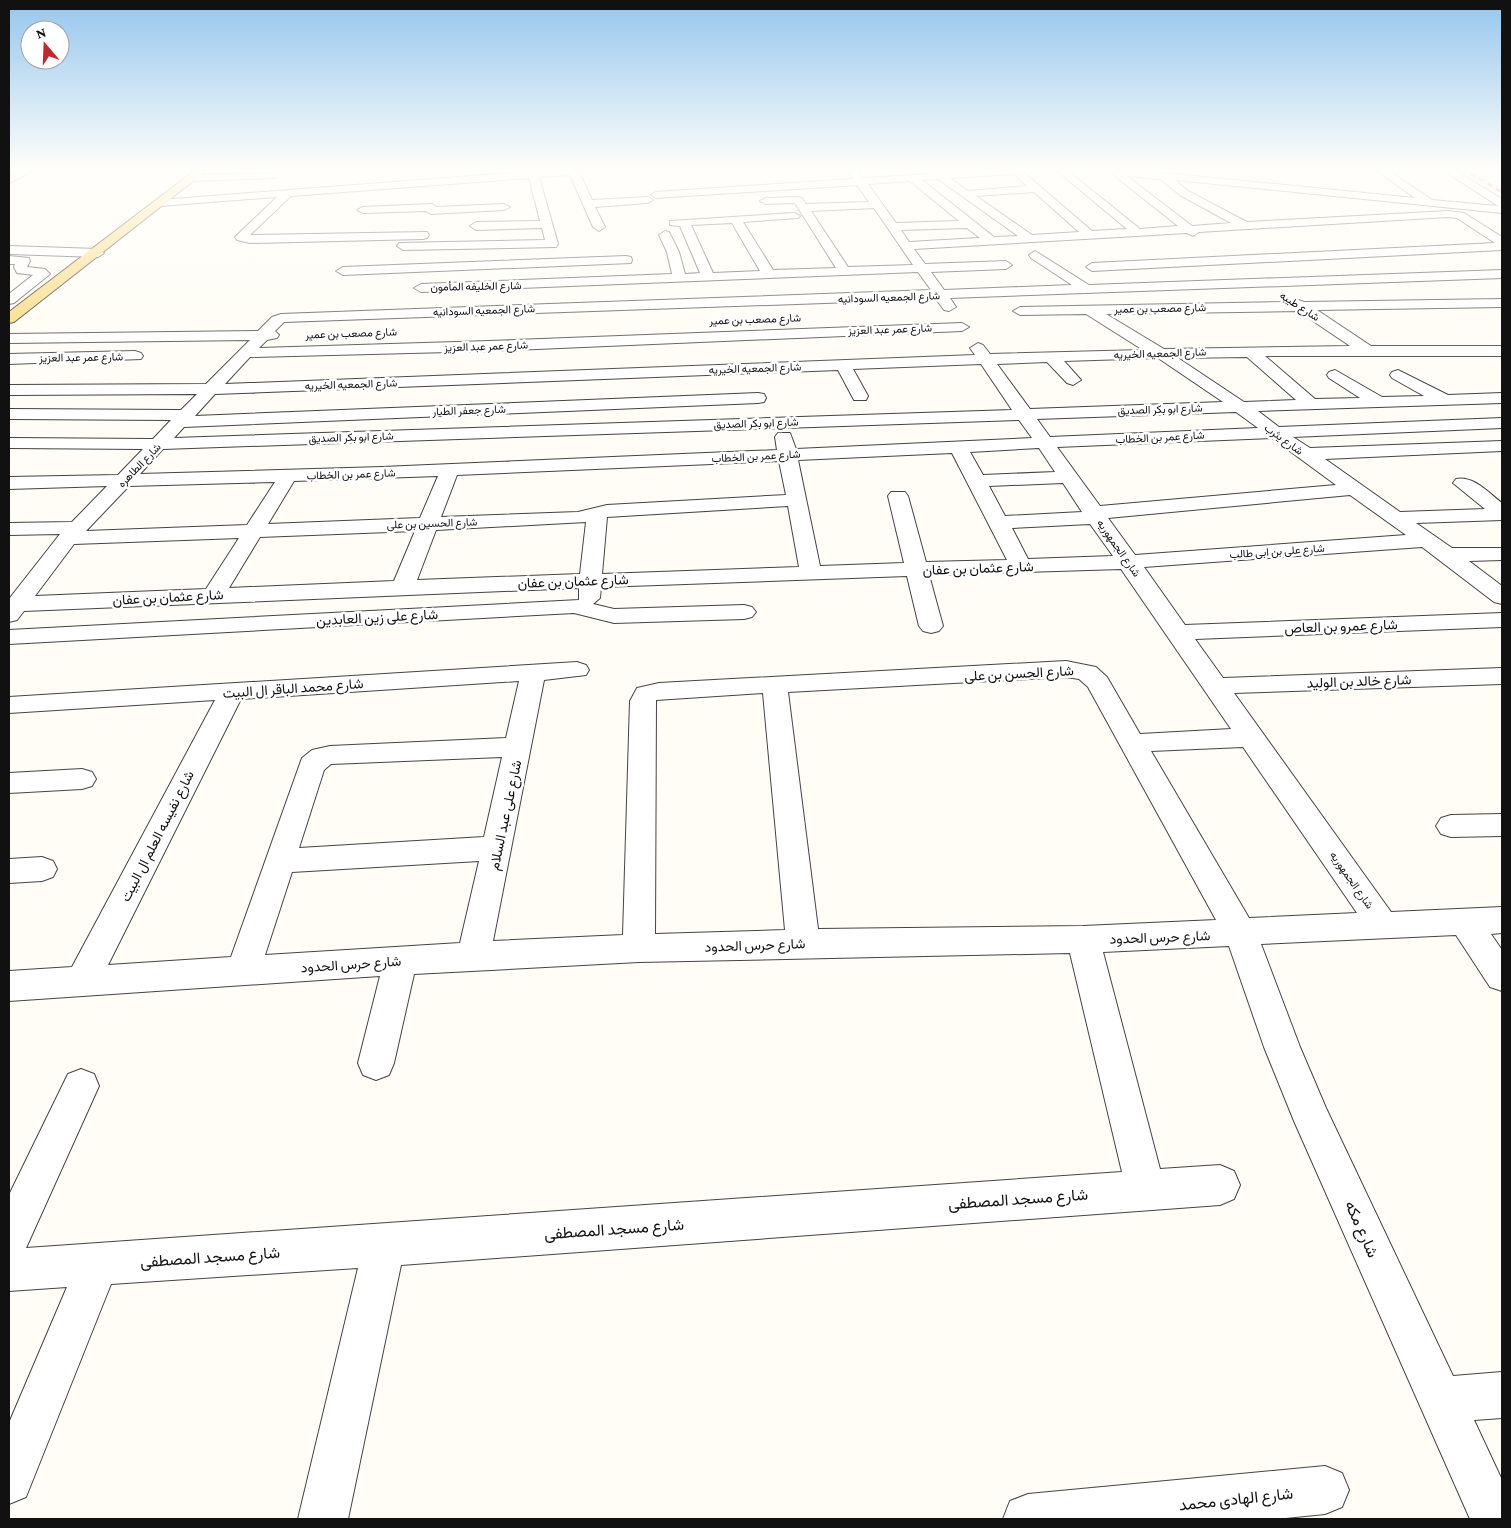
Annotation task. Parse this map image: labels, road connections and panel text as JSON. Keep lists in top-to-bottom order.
{
  "streets": {
    "street": [
      "شارع الخليفه المأمون",
      "شارع الجمعيه السودانيه",
      "شارع طيبه",
      "شارع مصعب بن عمير",
      "شارع عمر عبد العزيز",
      "شارع الجمعيه الخيريه",
      "شارع ابو بكر الصديق",
      "شارع جعفر الطيار",
      "شارع عمر بن الخطاب",
      "شارع يثرب",
      "شارع الطاهره",
      "شارع الحسين بن على",
      "شارع الجمهوريه",
      "شارع على بن ابى طالب",
      "شارع عثمان بن عفان",
      "شارع على زين العابدين",
      "شارع عمرو بن العاص",
      "شارع الحسن بن على",
      "شارع خالد بن الوليد",
      "شارع محمد الباقر ال البيت",
      "شارع على عبد السلام",
      "شارع نفيسه العلم ال البيت",
      "شارع حرس الحدود",
      "شارع مسجد المصطفى",
      "شارع مكه",
      "شارع الهادى محمد"
    ]
  },
  "crossings": [
    ["شارع الخليفه المأمون", "شارع الجمعيه السودانيه"],
    ["شارع الخليفه المأمون", "شارع الجمهوريه"],
    ["شارع الجمعيه السودانيه", "شارع طيبه"],
    ["شارع الجمعيه السودانيه", "شارع عمر عبد العزيز"],
    ["شارع الجمعيه السودانيه", "شارع يثرب"],
    ["شارع الجمعيه السودانيه", "شارع الطاهره"],
    ["شارع الجمعيه السودانيه", "شارع الجمهوريه"],
    ["شارع طيبه", "شارع مصعب بن عمير"],
    ["شارع طيبه", "شارع الجمعيه الخيريه"],
    ["شارع مصعب بن عمير", "شارع يثرب"],
    ["شارع عمر عبد العزيز", "شارع الطاهره"],
    ["شارع عمر عبد العزيز", "شارع الجمهوريه"],
    ["شارع الجمعيه الخيريه", "شارع يثرب"],
    ["شارع الجمعيه الخيريه", "شارع الطاهره"],
    ["شارع الجمعيه الخيريه", "شارع الجمهوريه"],
    ["شارع ابو بكر الصديق", "شارع يثرب"],
    ["شارع ابو بكر الصديق", "شارع الطاهره"],
    ["شارع ابو بكر الصديق", "شارع الجمهوريه"],
    ["شارع جعفر الطيار", "شارع الطاهره"],
    ["شارع عمر بن الخطاب", "شارع يثرب"],
    ["شارع عمر بن الخطاب", "شارع الطاهره"],
    ["شارع عمر بن الخطاب", "شارع الجمهوريه"],
    ["شارع يثرب", "شارع على بن ابى طالب"],
    ["شارع الطاهره", "شارع الحسين بن على"],
    ["شارع الطاهره", "شارع عثمان بن عفان"],
    ["شارع الجمهوريه", "شارع على بن ابى طالب"],
    ["شارع الجمهوريه", "شارع عثمان بن عفان"],
    ["شارع الجمهوريه", "شارع عمرو بن العاص"],
    ["شارع الجمهوريه", "شارع خالد بن الوليد"],
    ["شارع الجمهوريه", "شارع حرس الحدود"],
    ["شارع على بن ابى طالب", "شارع عثمان بن عفان"],
    ["شارع الحسن بن على", "شارع حرس الحدود"],
    ["شارع الحسن بن على", "شارع مكه"],
    ["شارع محمد الباقر ال البيت", "شارع على عبد السلام"],
    ["شارع محمد الباقر ال البيت", "شارع نفيسه العلم ال البيت"],
    ["شارع على عبد السلام", "شارع حرس الحدود"],
    ["شارع نفيسه العلم ال البيت", "شارع حرس الحدود"],
    ["شارع حرس الحدود", "شارع مكه"]
  ],
  "north": "top"
}
